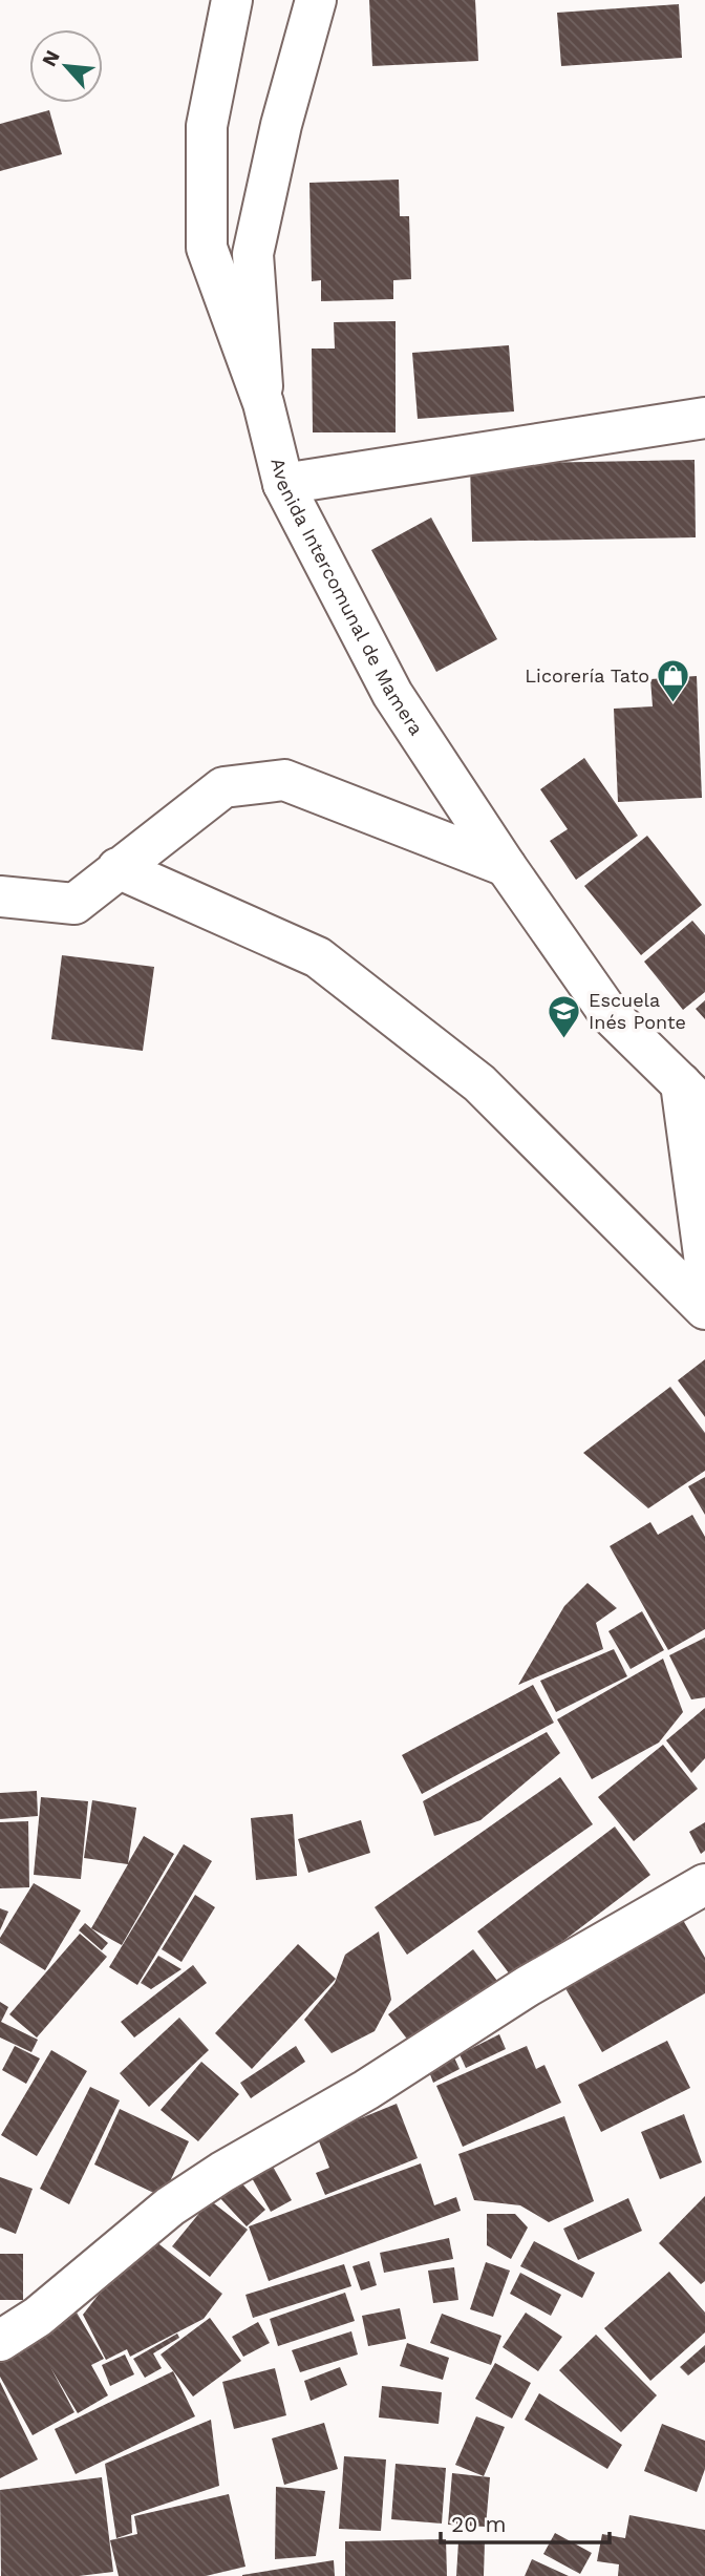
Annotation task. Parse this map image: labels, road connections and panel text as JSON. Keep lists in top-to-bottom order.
{
  "streets": {
    "street": ["Avenida Intercomunal de Mamera"]
  },
  "places": {
    "shop": ["Licorería Tato"],
    "school or university": ["Escuela Inés Ponte"]
  },
  "scale_bar": "20 m",
  "north": "top left"
}
